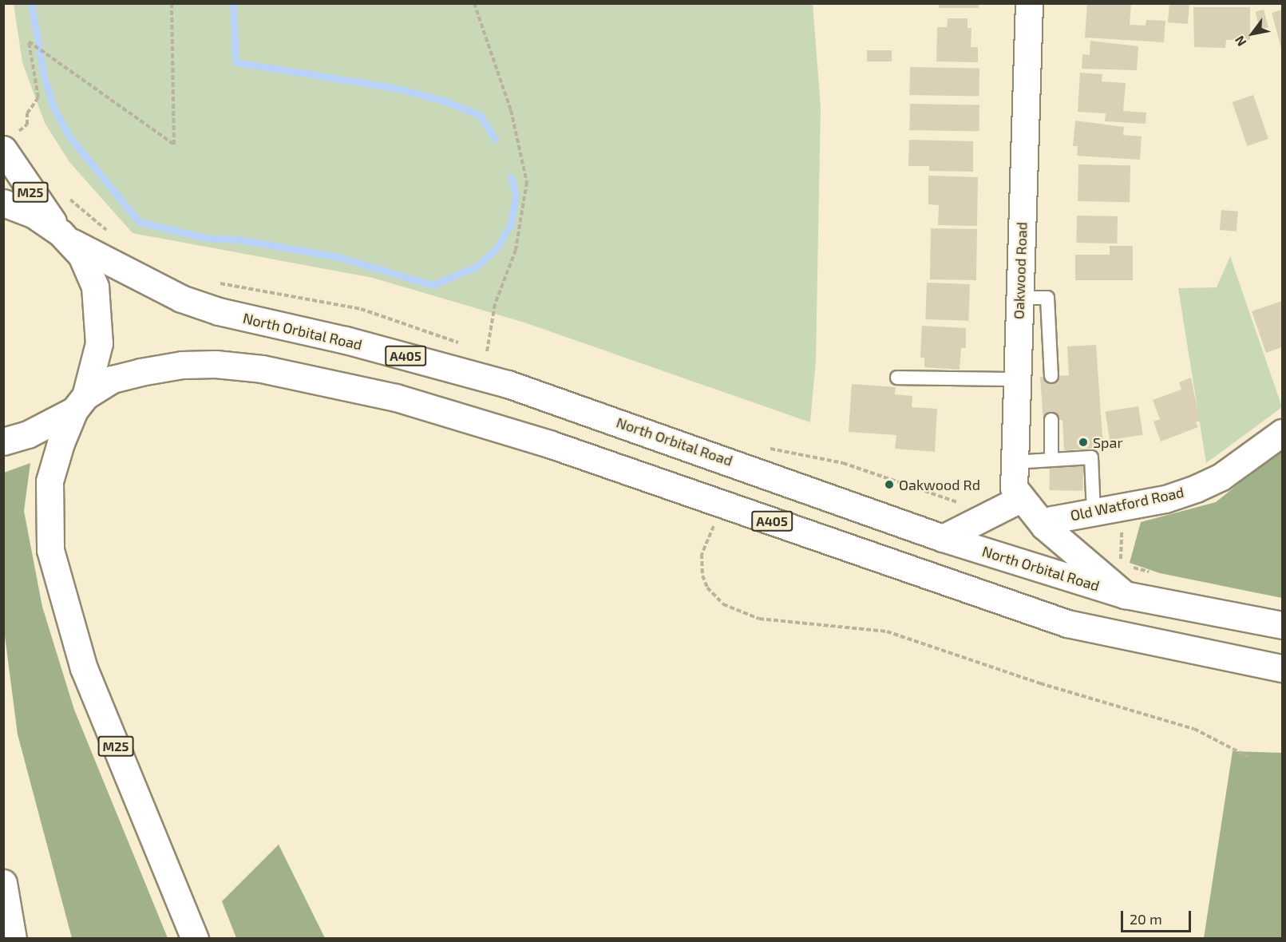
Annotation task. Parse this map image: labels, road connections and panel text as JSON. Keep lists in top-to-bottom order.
{
  "streets": {
    "main road": [
      "M25",
      "Oakwood Road",
      "North Orbital Road",
      "A405",
      "Old Watford Road"
    ]
  },
  "crossings": [
    ["M25", "North Orbital Road"],
    ["M25", "A405"],
    ["Oakwood Road", "North Orbital Road"],
    ["Oakwood Road", "Old Watford Road"]
  ],
  "places": ["Spar", "Oakwood Rd"],
  "scale_bar": "20 m",
  "north": "bottom left"
}
